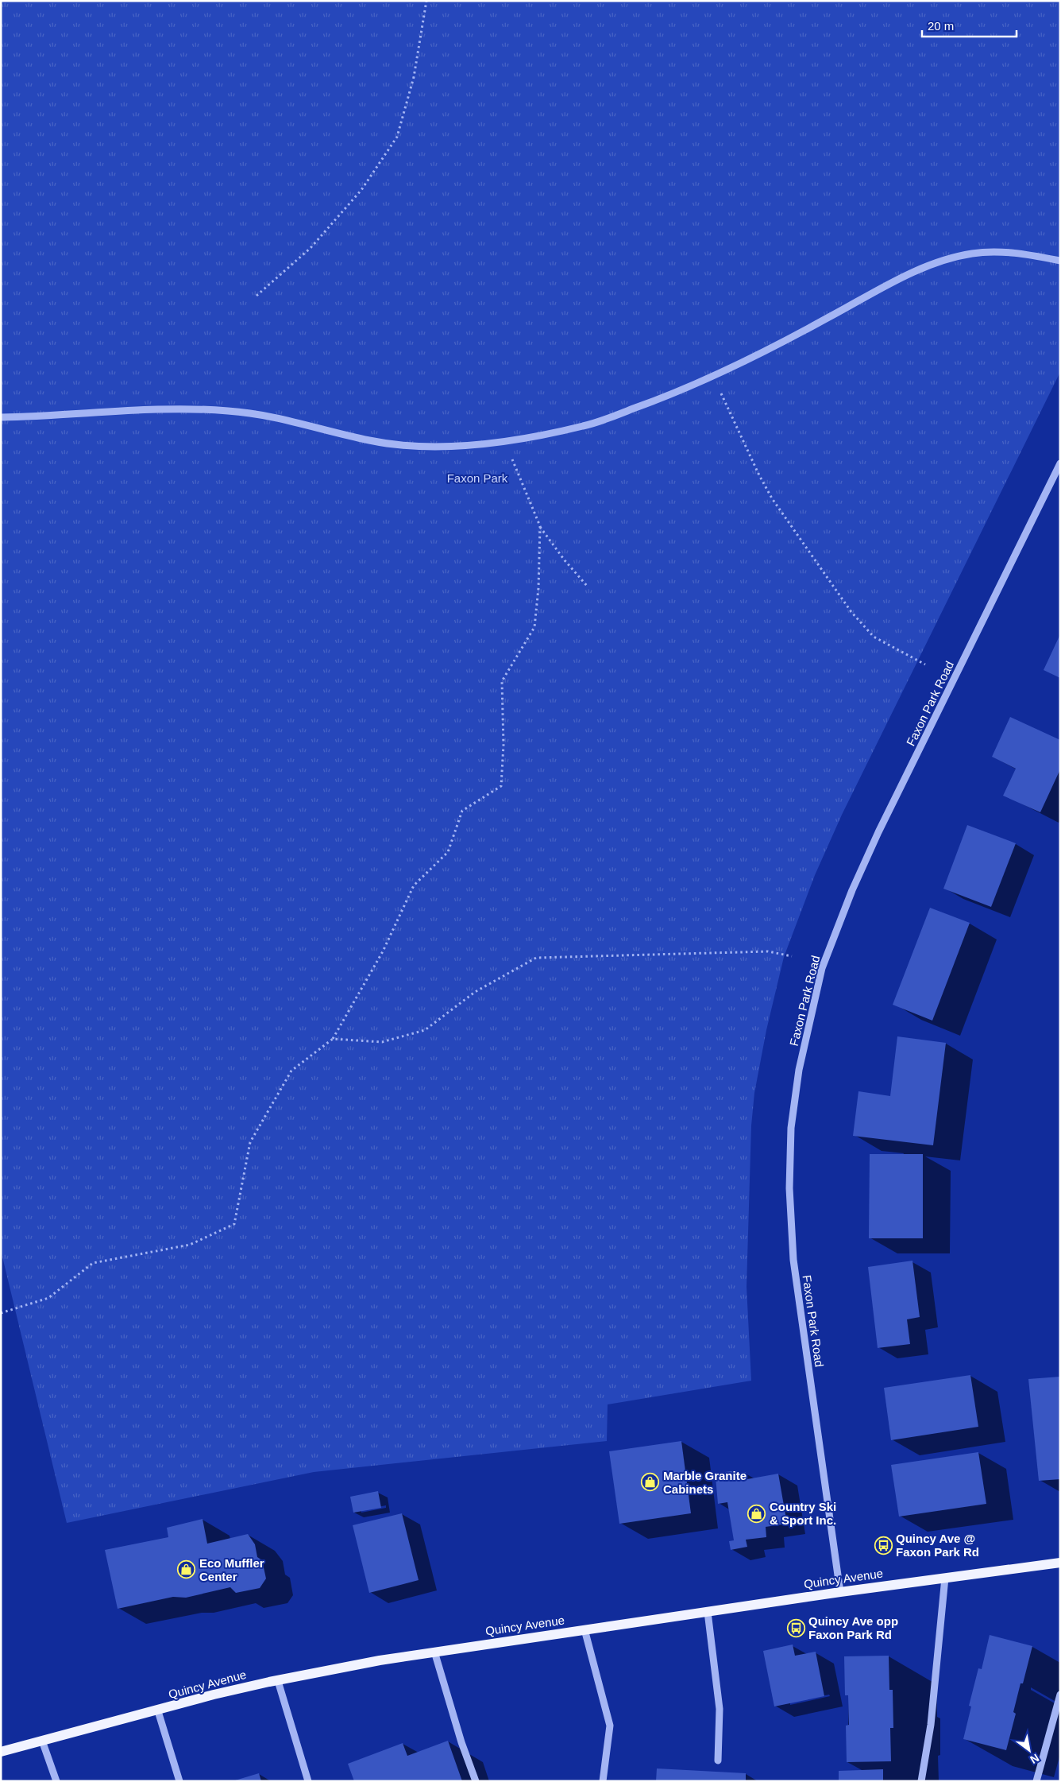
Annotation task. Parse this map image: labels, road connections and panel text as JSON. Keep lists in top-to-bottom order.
{
  "streets": {
    "main road": ["Quincy Avenue"],
    "street": ["Faxon Park Road"]
  },
  "crossings": [
    ["Faxon Park Road", "Quincy Avenue"]
  ],
  "parks": ["Faxon Park"],
  "places": {
    "shop": ["Marble Granite Cabinets", "Country Ski & Sport Inc.", "Eco Muffler Center"],
    "bus stop": ["Quincy Ave @ Faxon Park Rd", "Quincy Ave opp Faxon Park Rd"]
  },
  "scale_bar": "20 m",
  "north": "bottom right"
}
